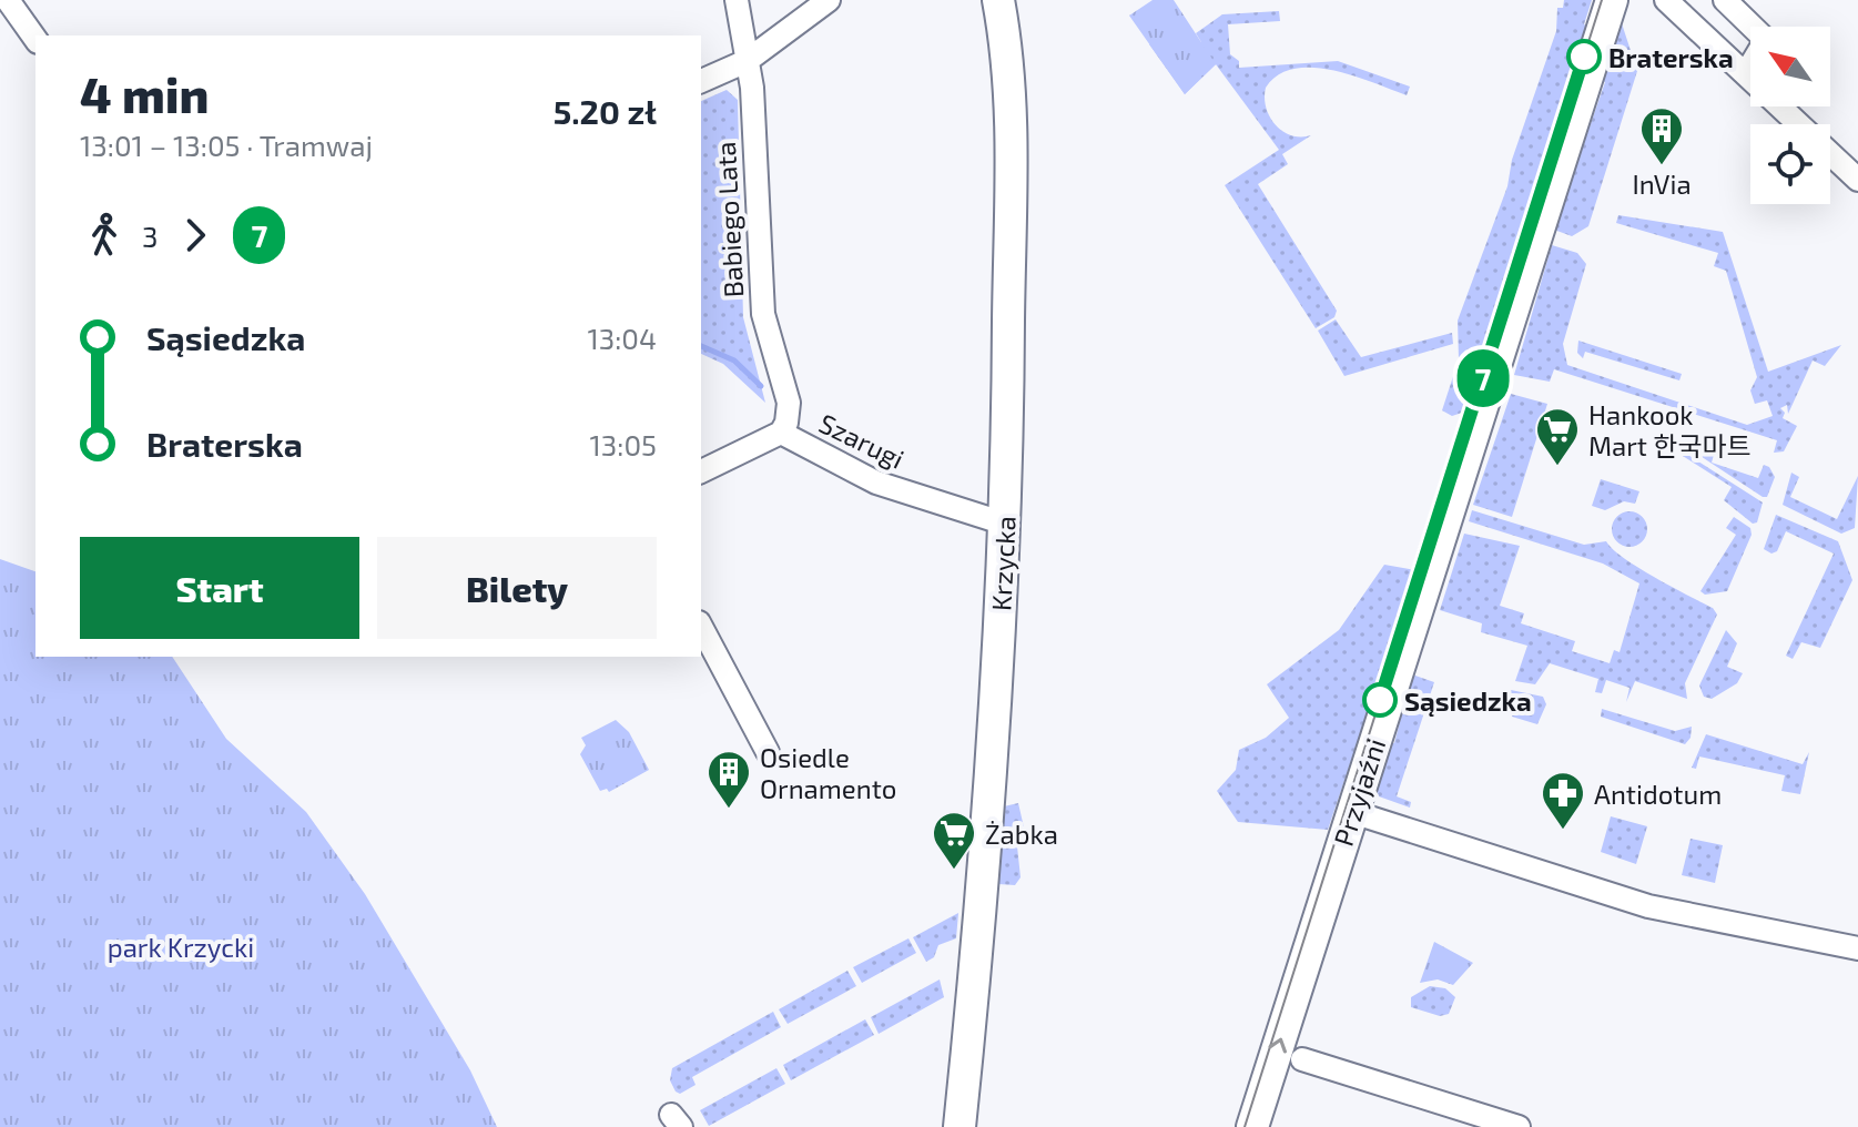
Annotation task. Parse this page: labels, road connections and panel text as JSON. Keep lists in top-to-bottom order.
{
  "streets": {
    "street": [
      "Babiego Lata",
      "Szarugi",
      "Krzycka",
      "Przyjaźni"
    ]
  },
  "crossings": [
    ["Babiego Lata", "Szarugi"],
    ["Szarugi", "Krzycka"]
  ],
  "parks": ["park Krzycki"],
  "places": {
    "other": ["Braterska", "Sąsiedzka"],
    "building": ["InVia", "Osiedle Ornamento"],
    "supermarket": ["Hankook Mart 한국마트", "Żabka"],
    "pharmacy": ["Antidotum"]
  },
  "lines": ["tram line 7"],
  "north": "top left",
  "page": {
    "on_map": "7",
    "heading": ["4 min", "13:01 – 13:05 · Tramwaj", "5.20 zł"],
    "legs": ["3", "7"],
    "list": [
      {
        "name": "Sąsiedzka",
        "value": "13:04"
      },
      {
        "name": "Braterska",
        "value": "13:05"
      }
    ],
    "buttons": ["Start", "Bilety"]
  }
}
